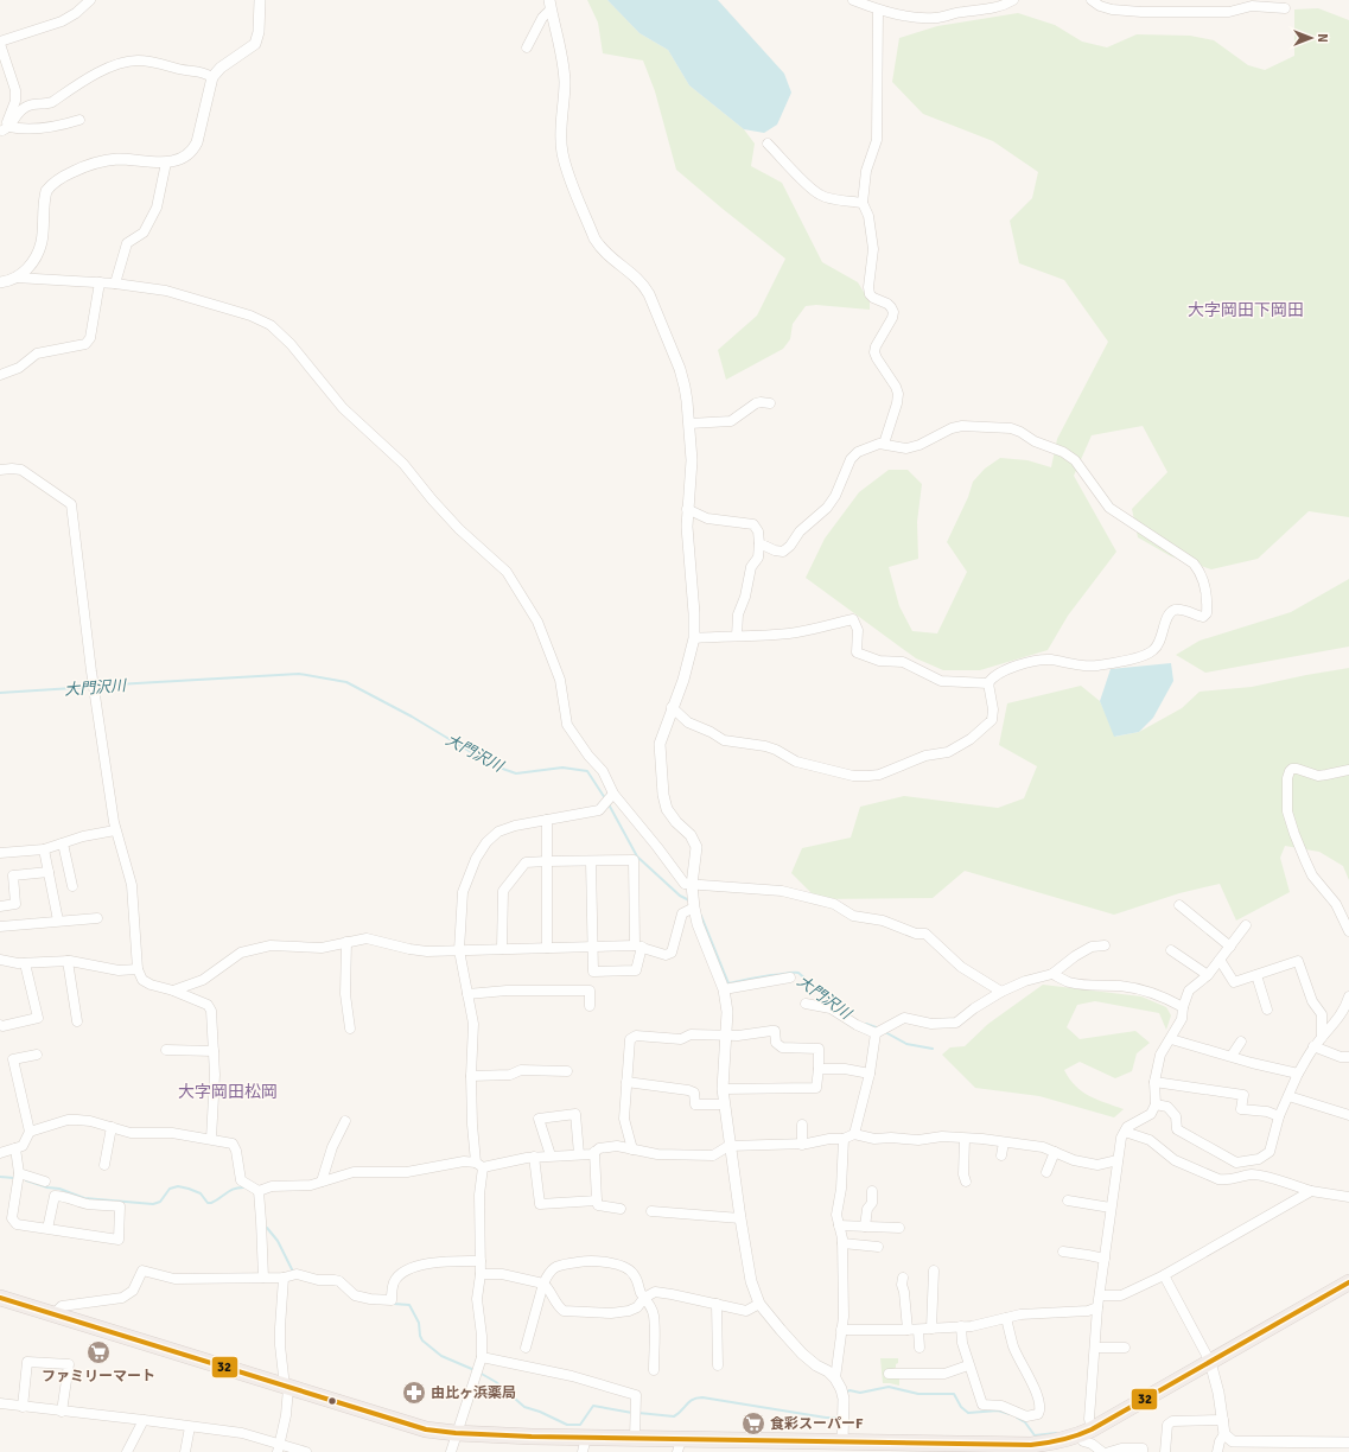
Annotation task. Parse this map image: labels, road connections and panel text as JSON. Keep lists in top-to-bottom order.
{
  "districts": ["大字岡田下岡田", "大字岡田松岡"],
  "water": ["大門沢川"],
  "places": {
    "supermarket": ["ファミリーマート", "食彩スーパーF"],
    "pharmacy": ["由比ヶ浜薬局"]
  },
  "lines": ["transit line 32"],
  "north": "right"
}
